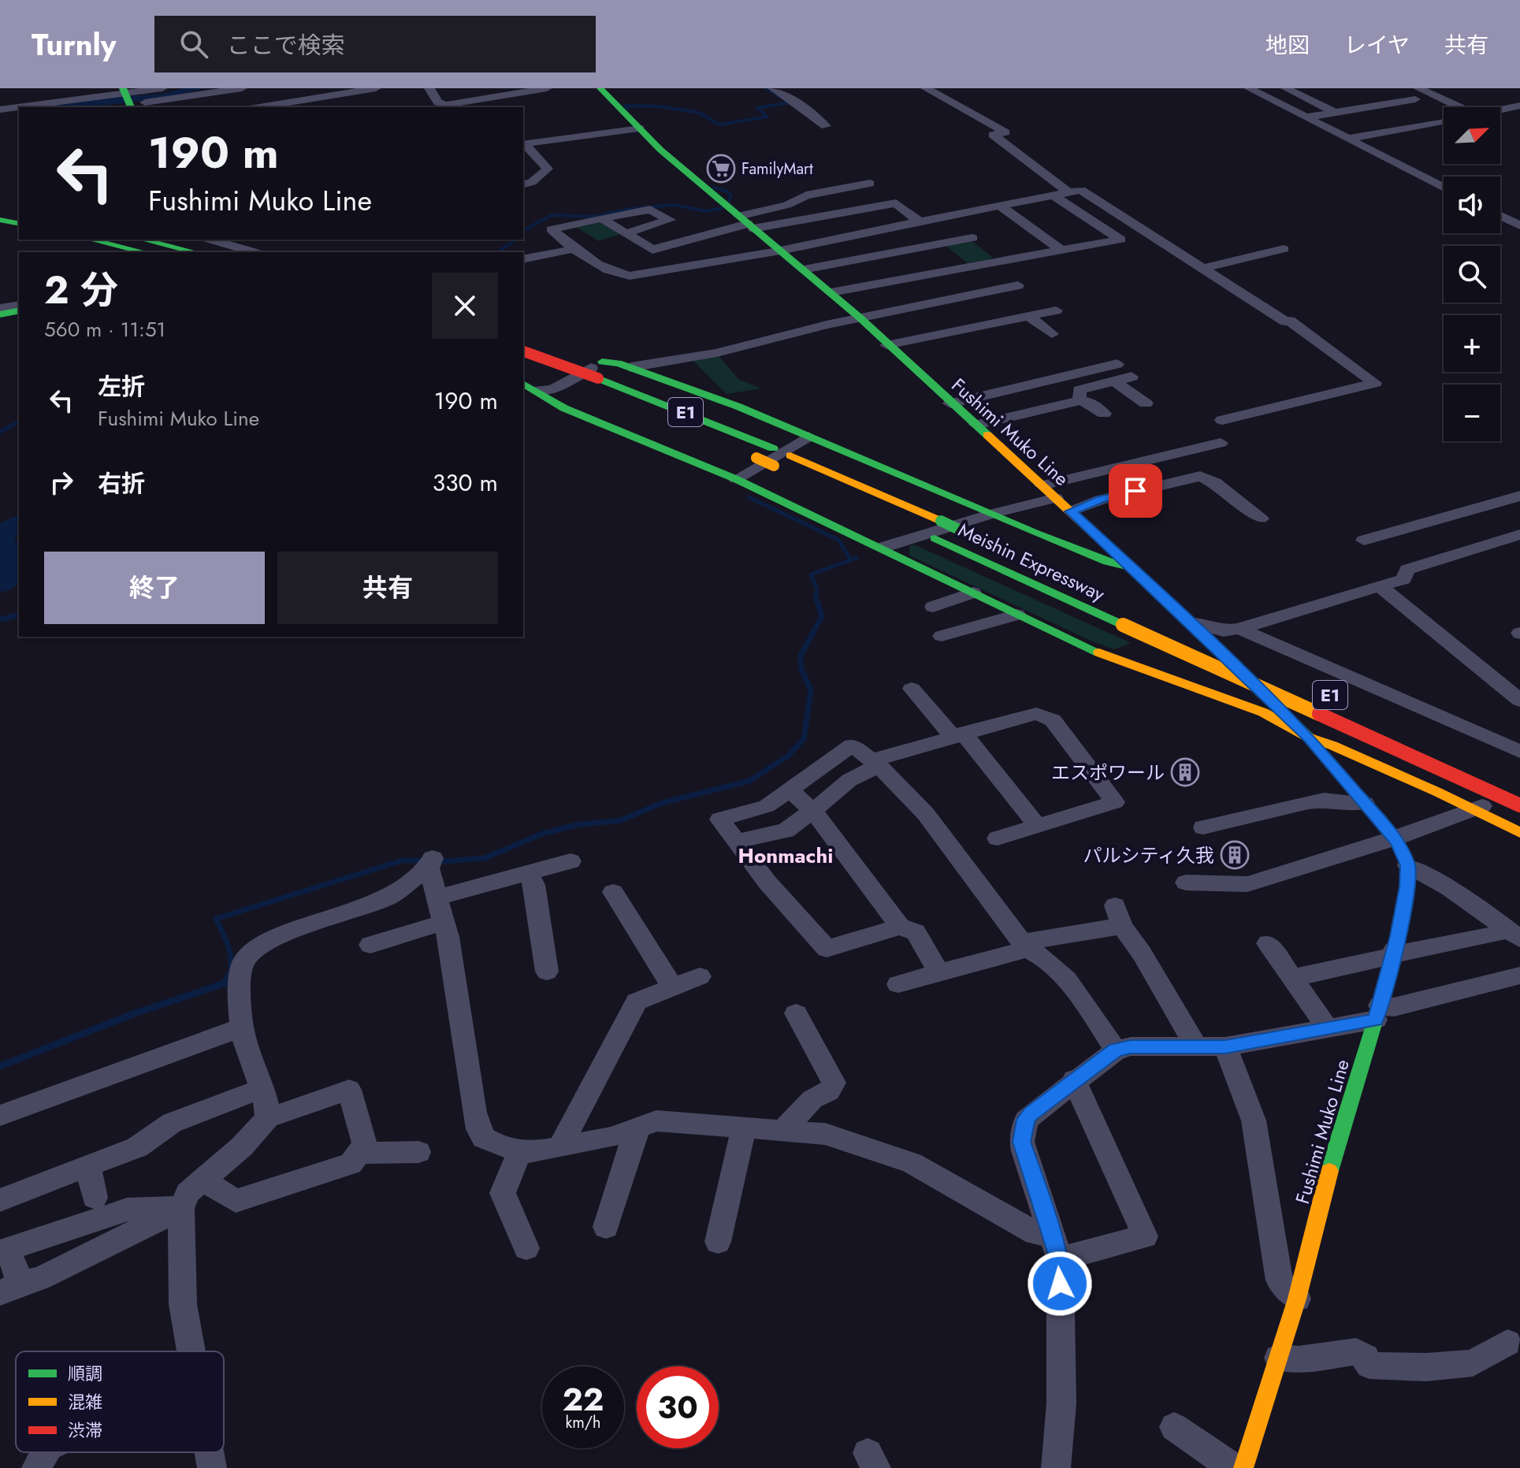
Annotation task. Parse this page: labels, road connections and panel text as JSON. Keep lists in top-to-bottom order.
{
  "streets": {
    "main road": ["E1", "Fushimi Muko Line", "Meishin Expressway"]
  },
  "districts": ["Honmachi"],
  "places": {
    "supermarket": ["FamilyMart"],
    "building": ["エスポワール", "パルシティ久我"]
  },
  "legend": ["順調", "混雑", "渋滞"],
  "north": "top right",
  "page": {
    "header": "Turnly",
    "search": "ここで検索",
    "nav": ["地図", "レイヤ", "共有"],
    "map_buttons": ["+", "−"],
    "turn": ["190 m", "Fushimi Muko Line"],
    "heading": ["2 分", "560 m · 11:51"],
    "list": [
      {
        "name": "左折",
        "note": "Fushimi Muko Line",
        "value": "190 m"
      },
      {
        "name": "右折",
        "value": "330 m"
      }
    ],
    "buttons": ["終了", "共有"],
    "speed": "22 km/h",
    "limit": "30"
  }
}
